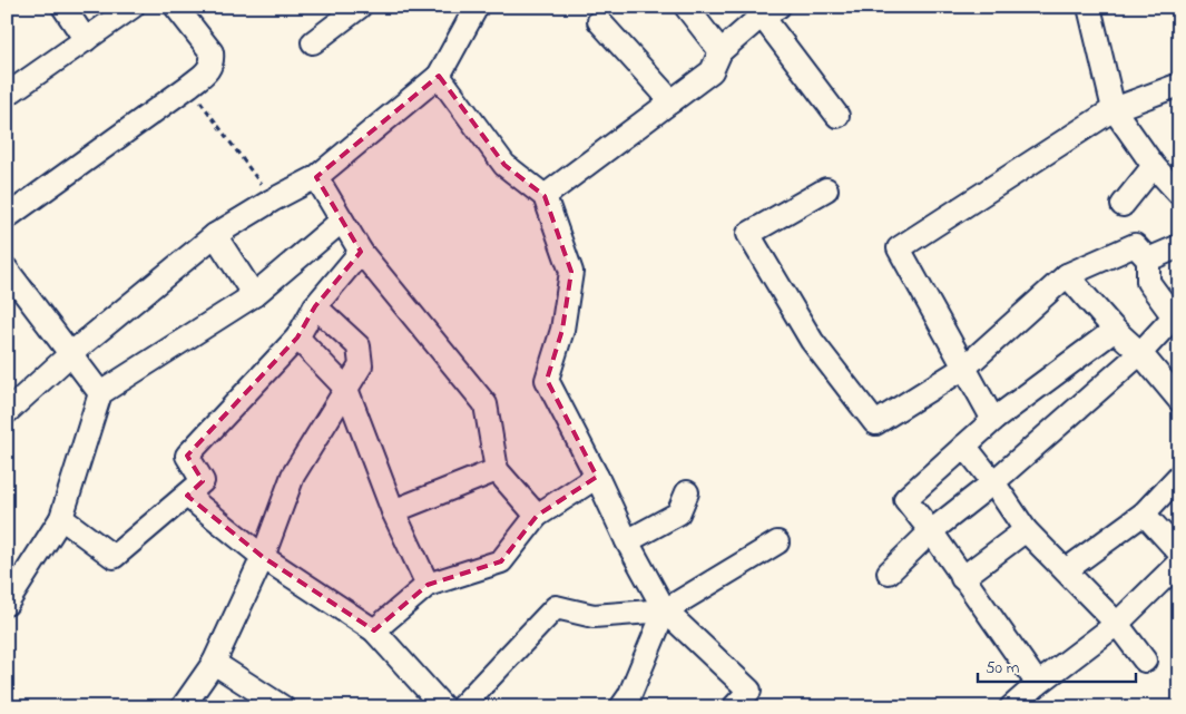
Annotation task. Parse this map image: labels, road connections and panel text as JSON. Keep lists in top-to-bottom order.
{
  "scale_bar": "50 m"
}
